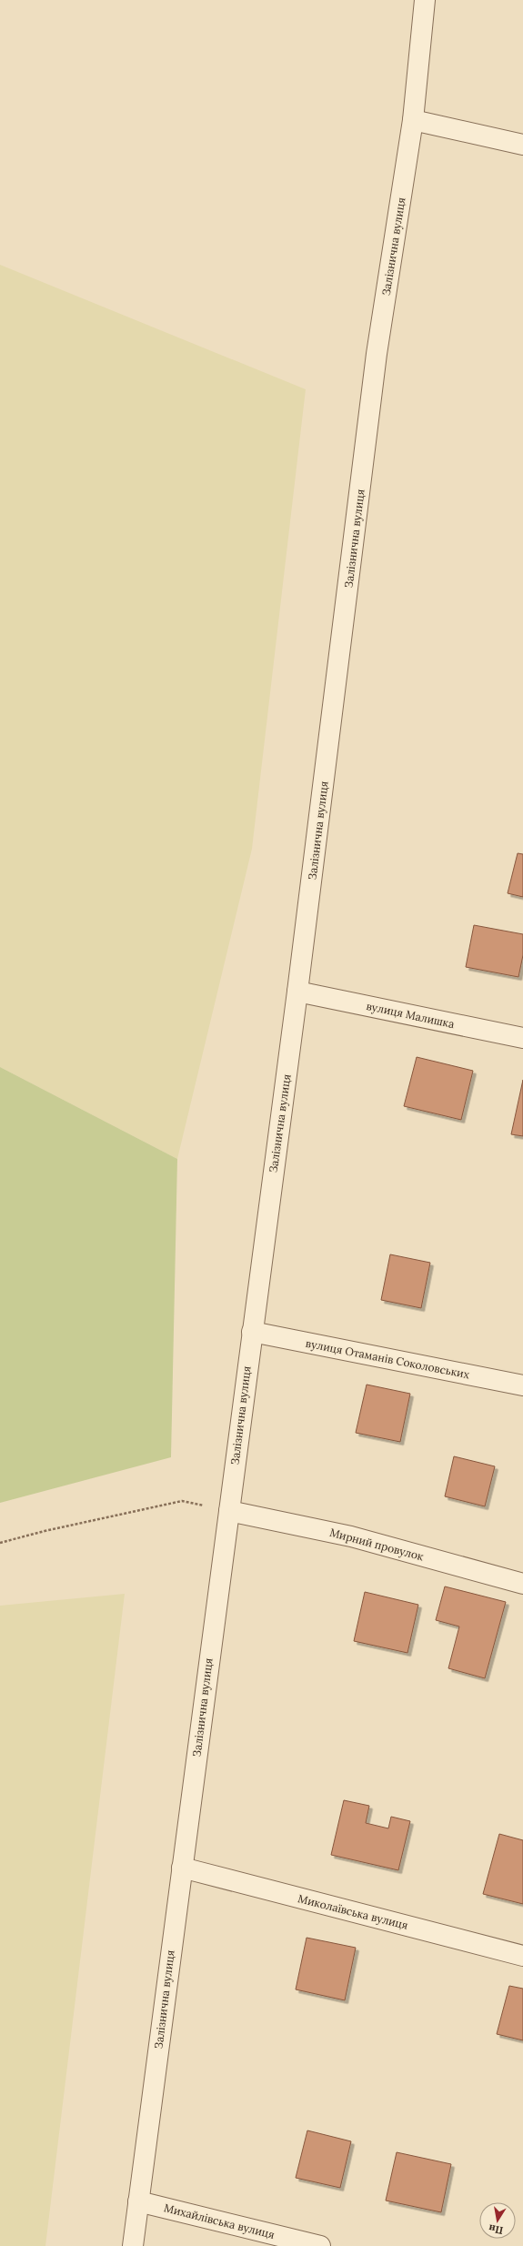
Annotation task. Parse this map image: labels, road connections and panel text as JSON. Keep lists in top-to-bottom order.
{
  "streets": {
    "street": [
      "Залізнична вулиця",
      "вулиця Малишка",
      "вулиця Отаманів Соколовських",
      "Мирний провулок",
      "Миколаївська вулиця",
      "Михайлівська вулиця"
    ]
  },
  "crossings": [
    ["Залізнична вулиця", "вулиця Малишка"],
    ["Залізнична вулиця", "вулиця Отаманів Соколовських"],
    ["Залізнична вулиця", "Мирний провулок"],
    ["Залізнична вулиця", "Миколаївська вулиця"],
    ["Залізнична вулиця", "Михайлівська вулиця"]
  ],
  "north": "bottom"
}
